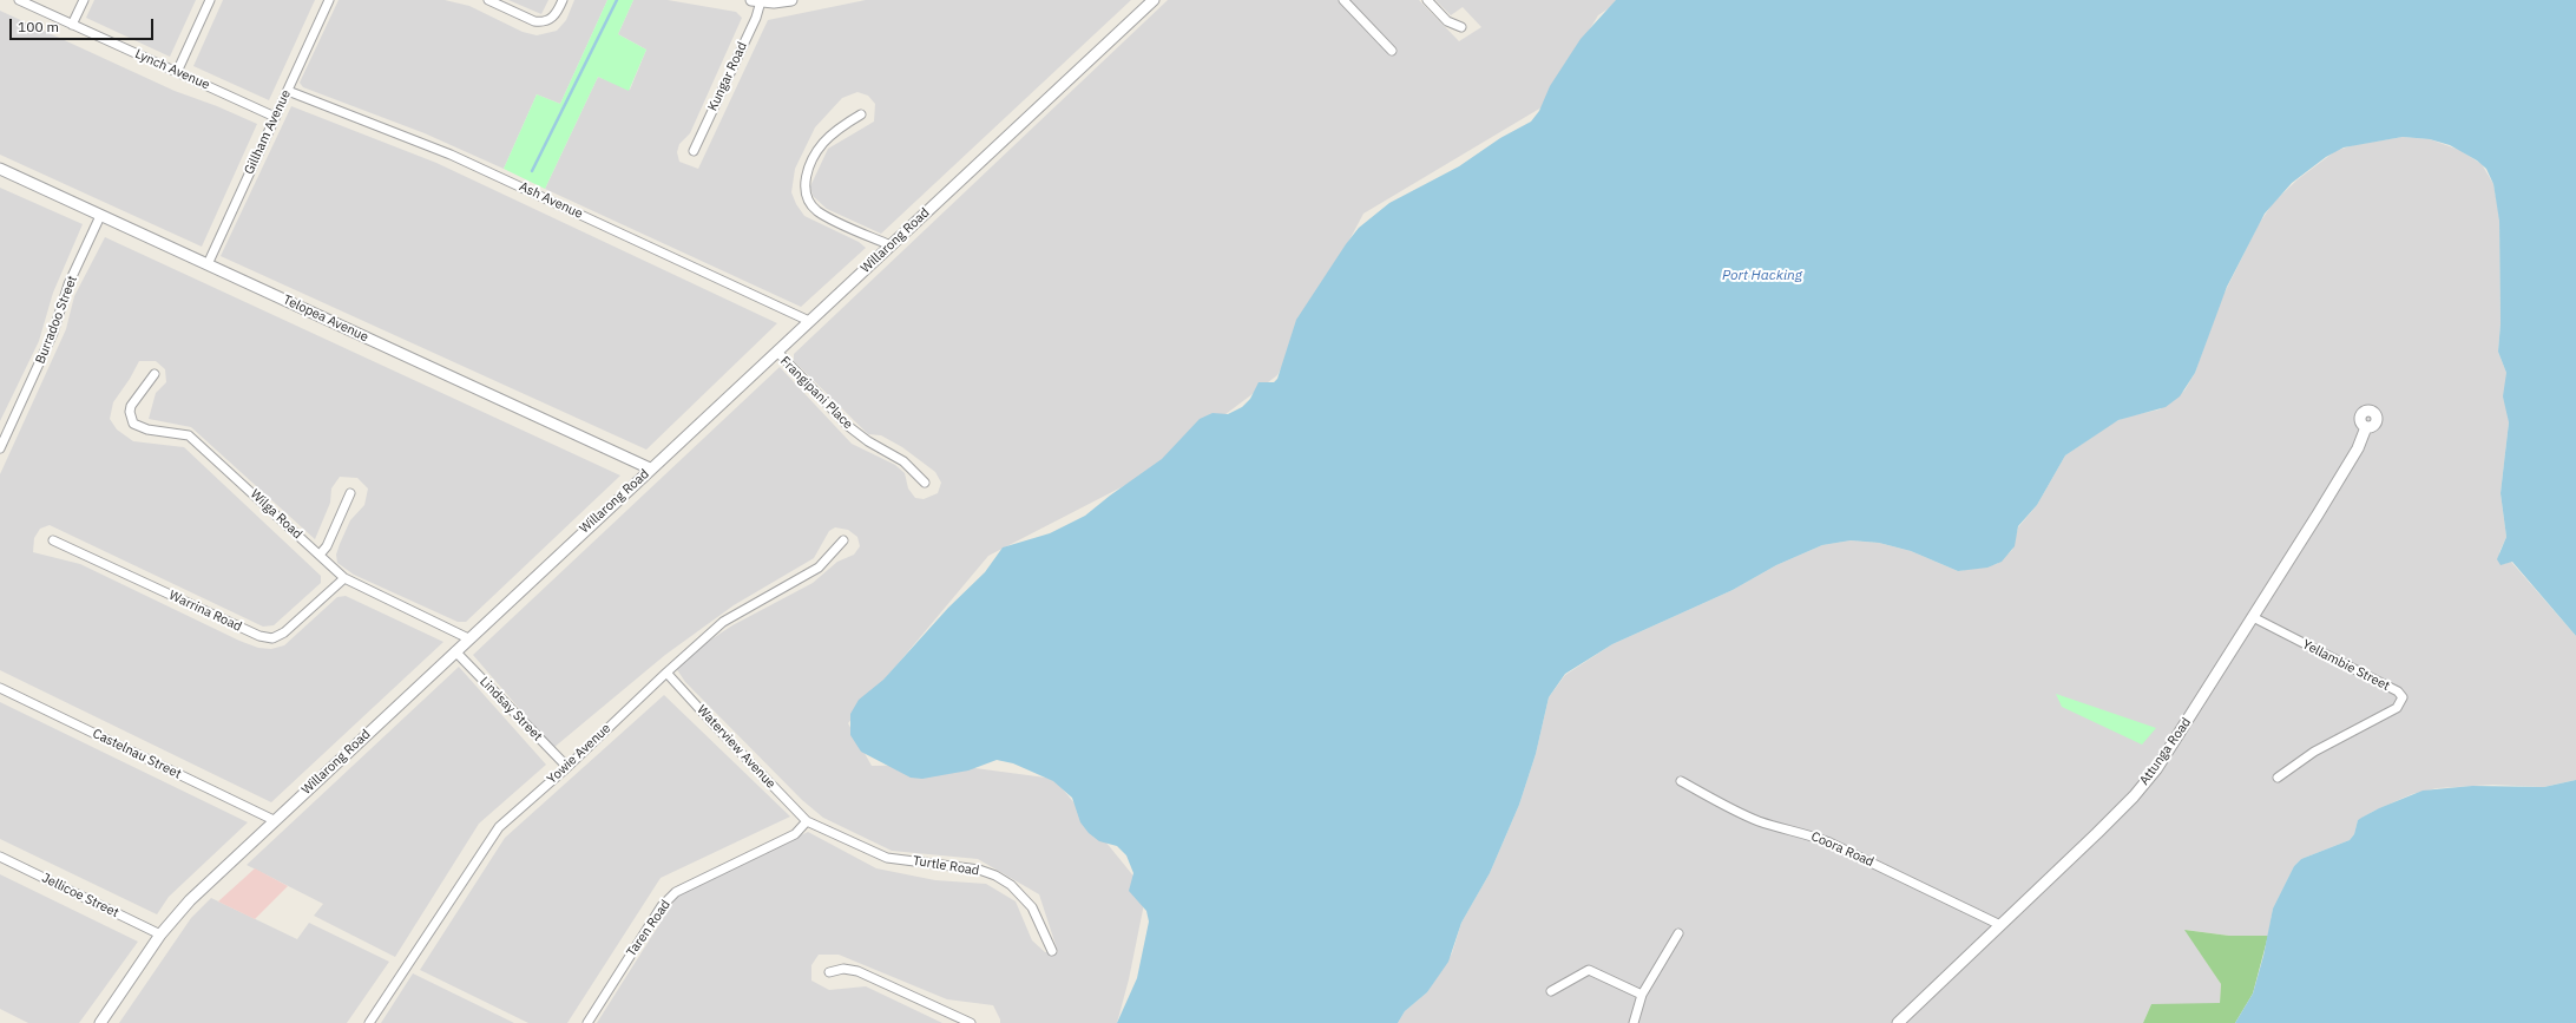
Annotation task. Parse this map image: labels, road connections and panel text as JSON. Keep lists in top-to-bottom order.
{
  "streets": {
    "street": [
      "Lynch Avenue",
      "Kungar Road",
      "Gillham Avenue",
      "Ash Avenue",
      "Willarong Road",
      "Telopea Avenue",
      "Burradoo Street",
      "Frangipani Place",
      "Wilga Road",
      "Warrina Road",
      "Yellambie Street",
      "Lindsay Street",
      "Waterview Avenue",
      "Attunga Road",
      "Castelnau Street",
      "Yowie Avenue",
      "Coora Road",
      "Turtle Road",
      "Jellicoe Street",
      "Taren Road"
    ]
  },
  "crossings": [
    ["Lynch Avenue", "Gillham Avenue"],
    ["Gillham Avenue", "Ash Avenue"],
    ["Gillham Avenue", "Telopea Avenue"],
    ["Ash Avenue", "Willarong Road"],
    ["Willarong Road", "Telopea Avenue"],
    ["Willarong Road", "Frangipani Place"],
    ["Willarong Road", "Wilga Road"],
    ["Willarong Road", "Lindsay Street"],
    ["Willarong Road", "Castelnau Street"],
    ["Willarong Road", "Jellicoe Street"],
    ["Telopea Avenue", "Burradoo Street"],
    ["Wilga Road", "Warrina Road"],
    ["Yellambie Street", "Attunga Road"],
    ["Lindsay Street", "Yowie Avenue"],
    ["Waterview Avenue", "Yowie Avenue"],
    ["Waterview Avenue", "Turtle Road"],
    ["Waterview Avenue", "Taren Road"],
    ["Attunga Road", "Coora Road"],
    ["Turtle Road", "Taren Road"]
  ],
  "water": ["Port Hacking"],
  "scale_bar": "100 m"
}
